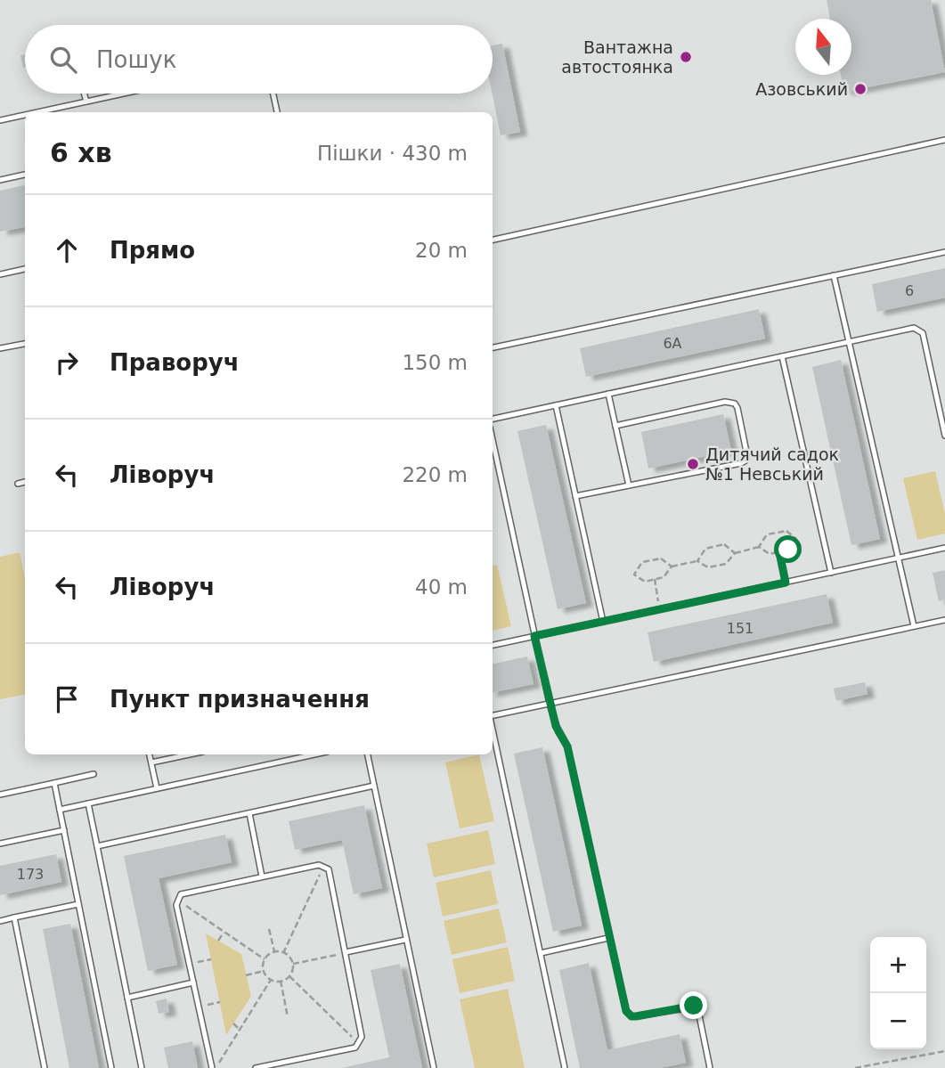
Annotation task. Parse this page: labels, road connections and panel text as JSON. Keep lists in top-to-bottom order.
{
  "places": ["Вантажна автостоянка", "Азовський", "Дитячий садок №1 Невський"],
  "house_numbers": [
    "6",
    "6А",
    "151",
    "173"
  ],
  "north": "top",
  "page": {
    "search": "Пошук",
    "heading": ["6 хв", "Пішки · 430 m"],
    "list": [
      ["Прямо", "20 m"],
      ["Праворуч", "150 m"],
      ["Ліворуч", "220 m"],
      ["Ліворуч", "40 m"],
      "Пункт призначення"
    ],
    "map_buttons": ["+", "−"]
  }
}
